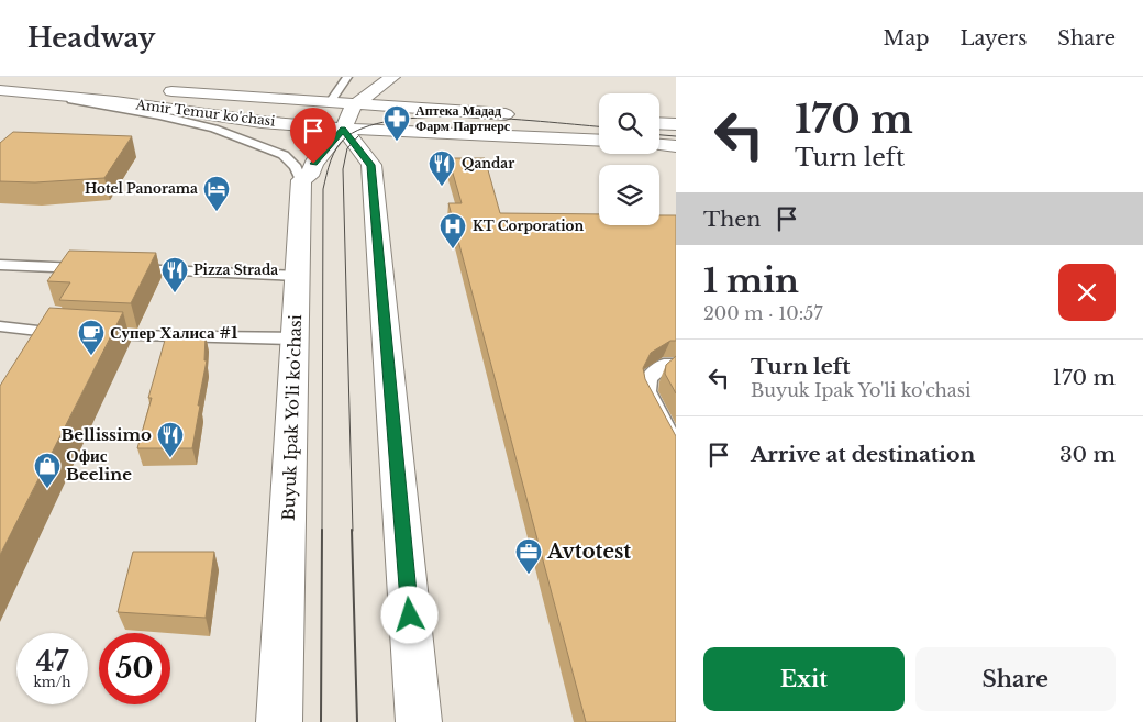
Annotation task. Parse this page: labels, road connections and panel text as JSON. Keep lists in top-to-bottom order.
{
  "streets": {
    "main road": ["Amir Temur ko'chasi", "Buyuk Ipak Yo'li ko'chasi"]
  },
  "places": {
    "pharmacy": ["Аптека Мадад Фарм Партнерс"],
    "restaurant": ["Qandar", "Pizza Strada", "Bellissimo"],
    "hotel": ["Hotel Panorama"],
    "hospital": ["KT Corporation"],
    "cafe": ["Супер Халиса #1"],
    "shop": ["Офис Beeline"],
    "office": ["Avtotest"]
  },
  "page": {
    "header": "Headway",
    "nav": ["Map", "Layers", "Share"],
    "turn": ["170 m", "Turn left"],
    "then": "Then",
    "heading": ["1 min", "200 m · 10:57"],
    "list": [
      {
        "name": "Turn left",
        "note": "Buyuk Ipak Yo'li ko'chasi",
        "value": "170 m"
      },
      {
        "name": "Arrive at destination",
        "value": "30 m"
      }
    ],
    "speed": "47 km/h",
    "limit": "50",
    "buttons": ["Exit", "Share"]
  }
}
